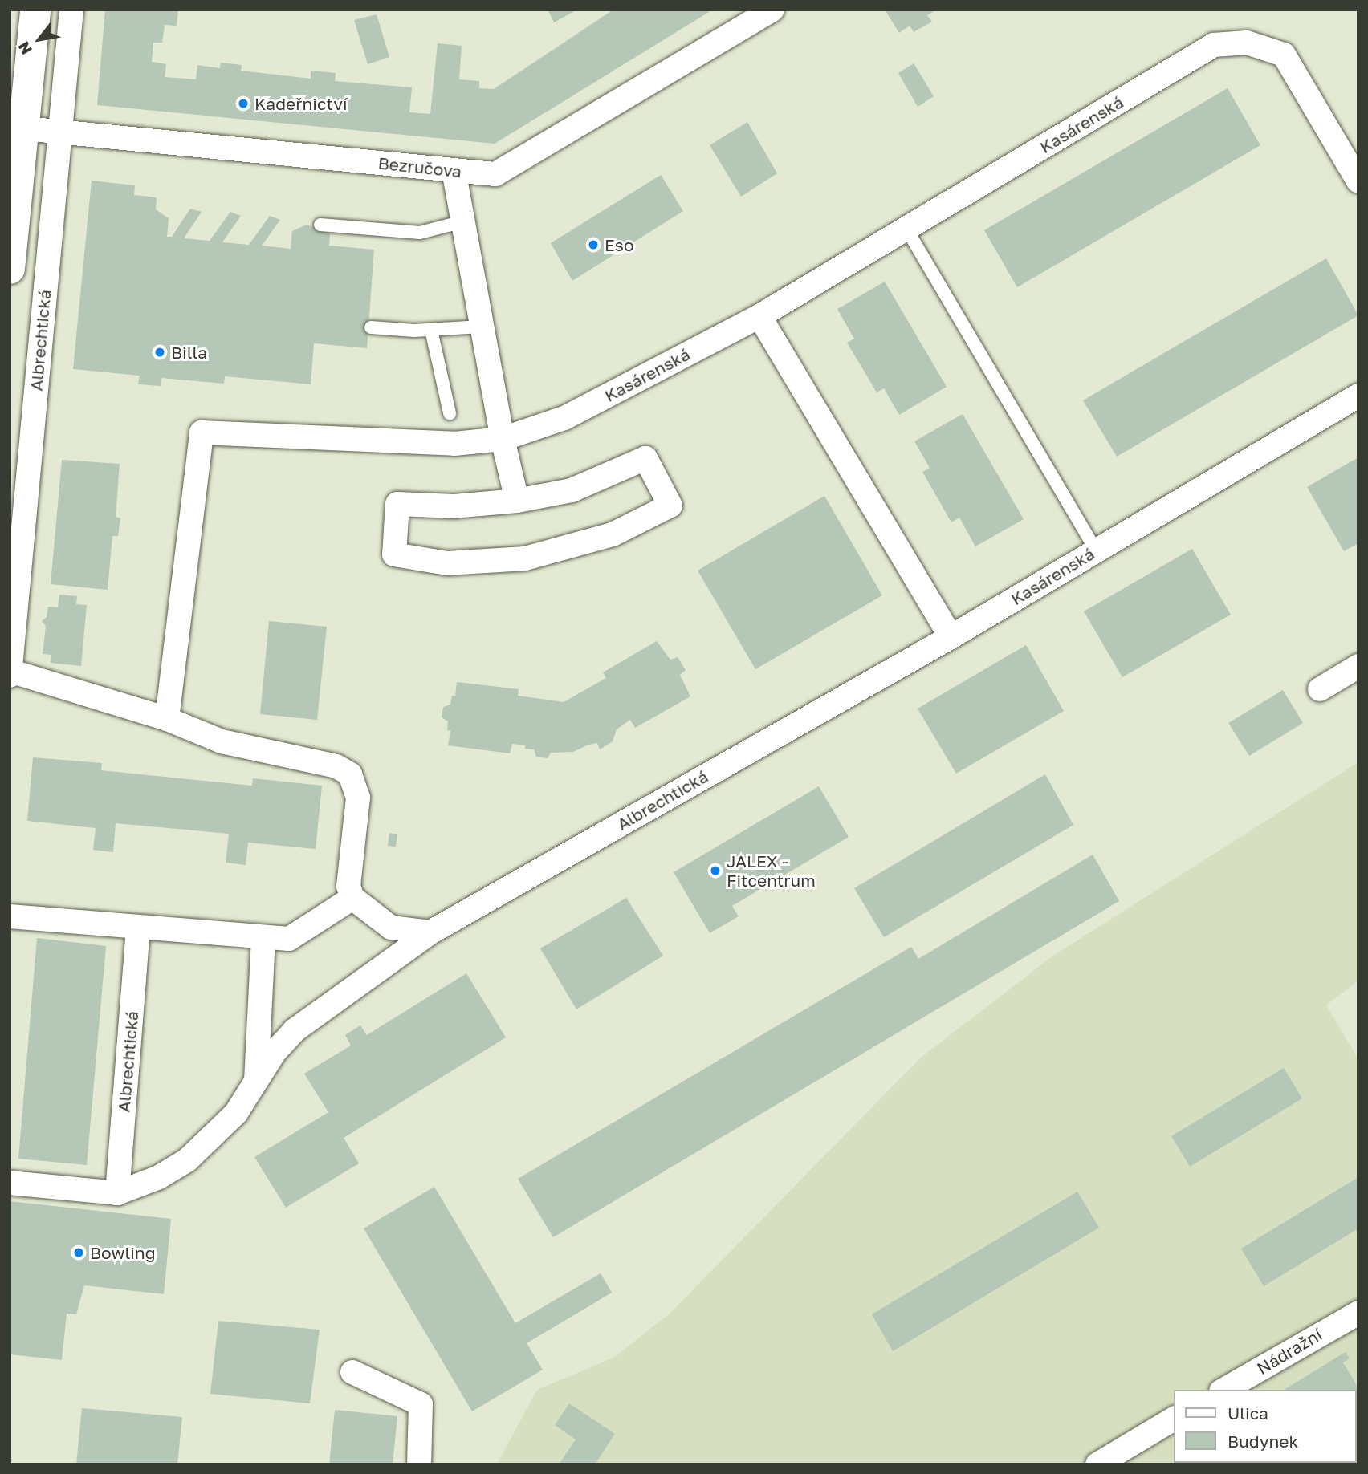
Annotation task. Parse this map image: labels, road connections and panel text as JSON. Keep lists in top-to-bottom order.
{
  "streets": {
    "street": [
      "Kasárenská",
      "Bezručova",
      "Albrechtická",
      "Nádražní"
    ]
  },
  "crossings": [
    ["Kasárenská", "Albrechtická"],
    ["Bezručova", "Albrechtická"]
  ],
  "places": [
    "Kadeřnictví",
    "Eso",
    "Billa",
    "JALEX - Fitcentrum",
    "Bowling"
  ],
  "legend": ["Ulica", "Budynek"],
  "north": "bottom left"
}
